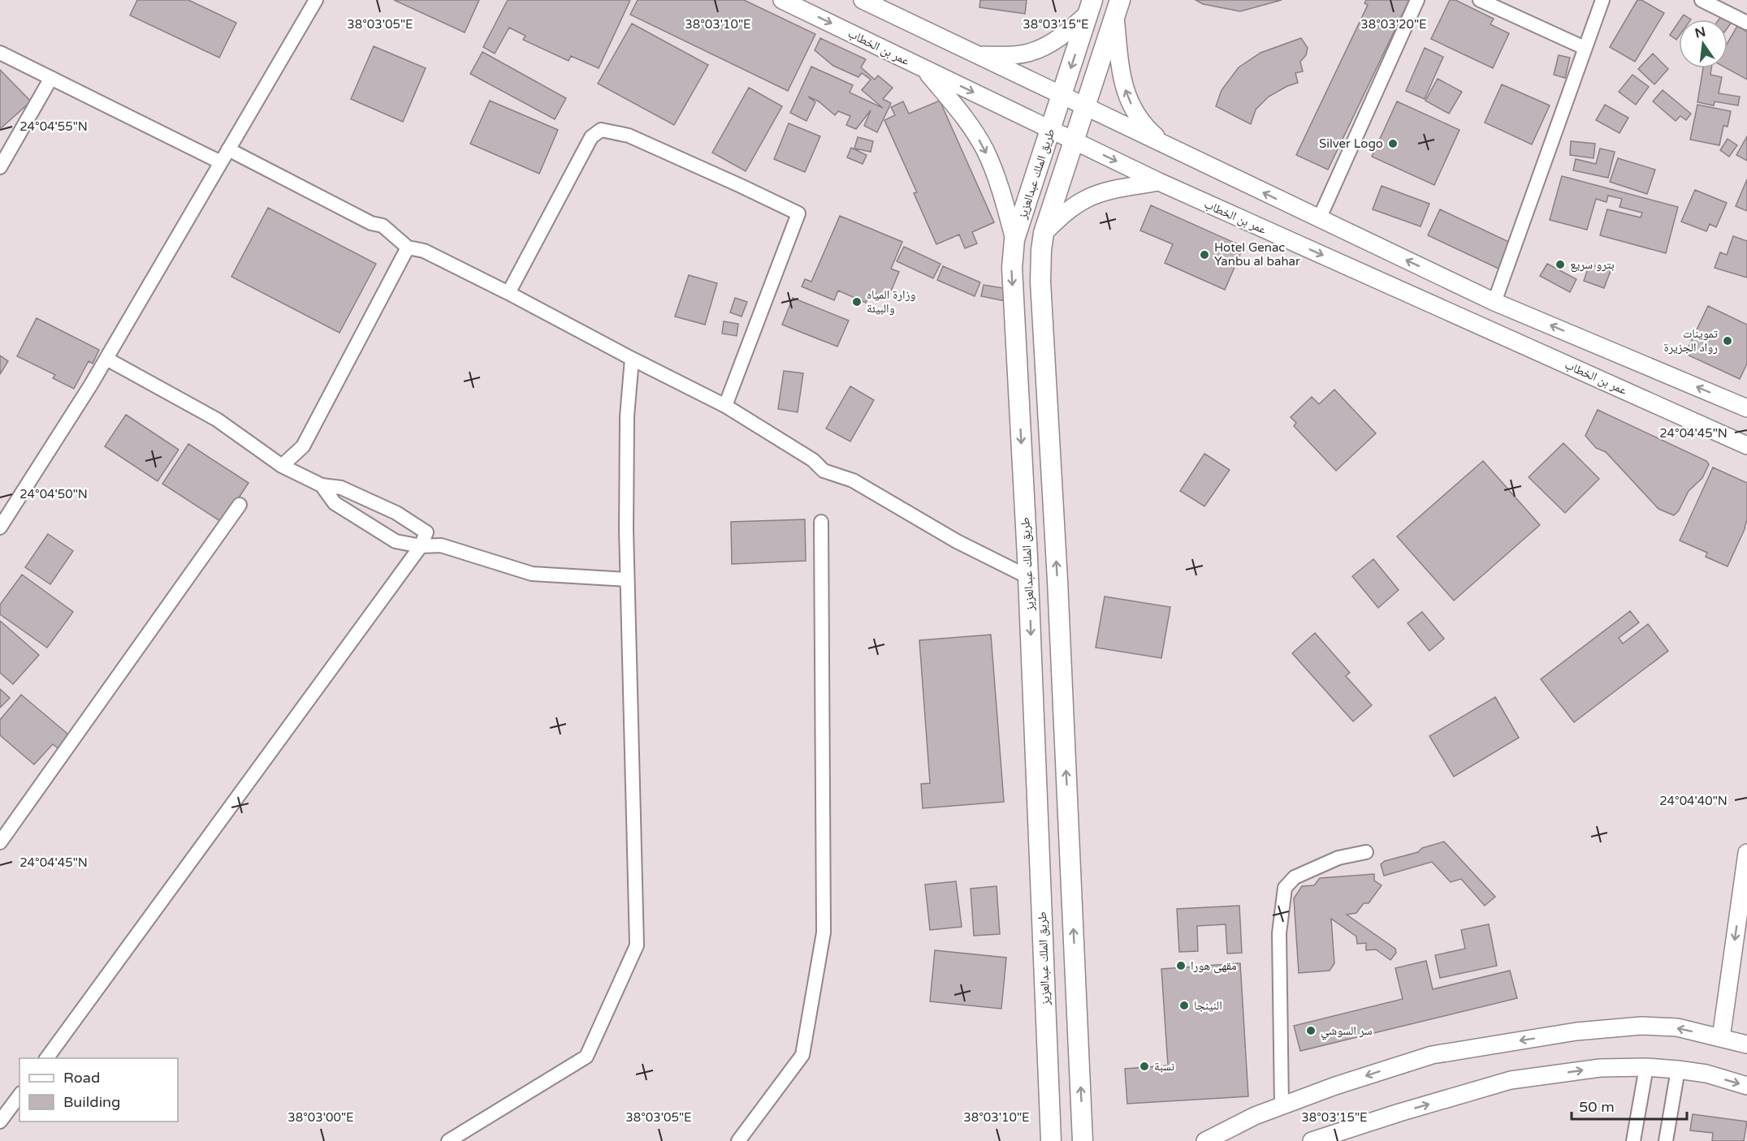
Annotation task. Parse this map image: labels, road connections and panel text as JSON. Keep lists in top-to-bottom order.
{
  "streets": {
    "main road": ["طريق الملك عبدالعزيز"],
    "street": ["عمر بن الخطاب"]
  },
  "crossings": [
    ["عمر بن الخطاب", "طريق الملك عبدالعزيز"]
  ],
  "places": [
    "Silver Logo",
    "Hotel Genac Yanbu al bahar",
    "بترو سريع",
    "وزارة المياه والبيئة",
    "تموينات رواد الجزيرة",
    "مقهى هورا",
    "النينجا",
    "سر السوشي",
    "نسبة"
  ],
  "legend": ["Road", "Building"],
  "scale_bar": "50 m",
  "north": "top",
  "coordinates": [
    "38°03'05\"E",
    "38°03'10\"E",
    "38°03'15\"E",
    "38°03'20\"E",
    "24°04'55\"N",
    "24°04'45\"N",
    "24°04'50\"N",
    "24°04'40\"N",
    "38°03'00\"E"
  ]
}
